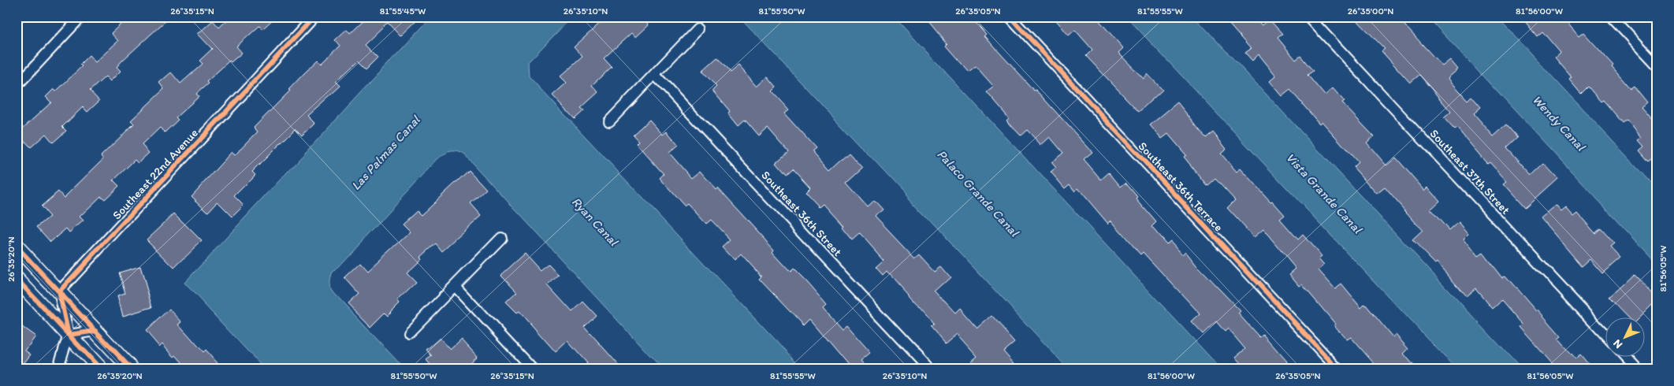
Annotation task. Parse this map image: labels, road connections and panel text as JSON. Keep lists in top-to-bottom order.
{
  "streets": {
    "street": [
      "Southeast 37th Street",
      "Southeast 22nd Avenue",
      "Southeast 36th Terrace",
      "Southeast 36th Street"
    ]
  },
  "water": [
    "Wendy Canal",
    "Las Palmas Canal",
    "Palaco Grande Canal",
    "Vista Grande Canal",
    "Ryan Canal"
  ],
  "north": "bottom left",
  "coordinates": [
    "26°35'15\"N",
    "81°55'45\"W",
    "26°35'10\"N",
    "81°55'50\"W",
    "26°35'05\"N",
    "81°55'55\"W",
    "26°35'00\"N",
    "81°56'00\"W",
    "26°35'20\"N",
    "81°56'05\"W"
  ]
}
